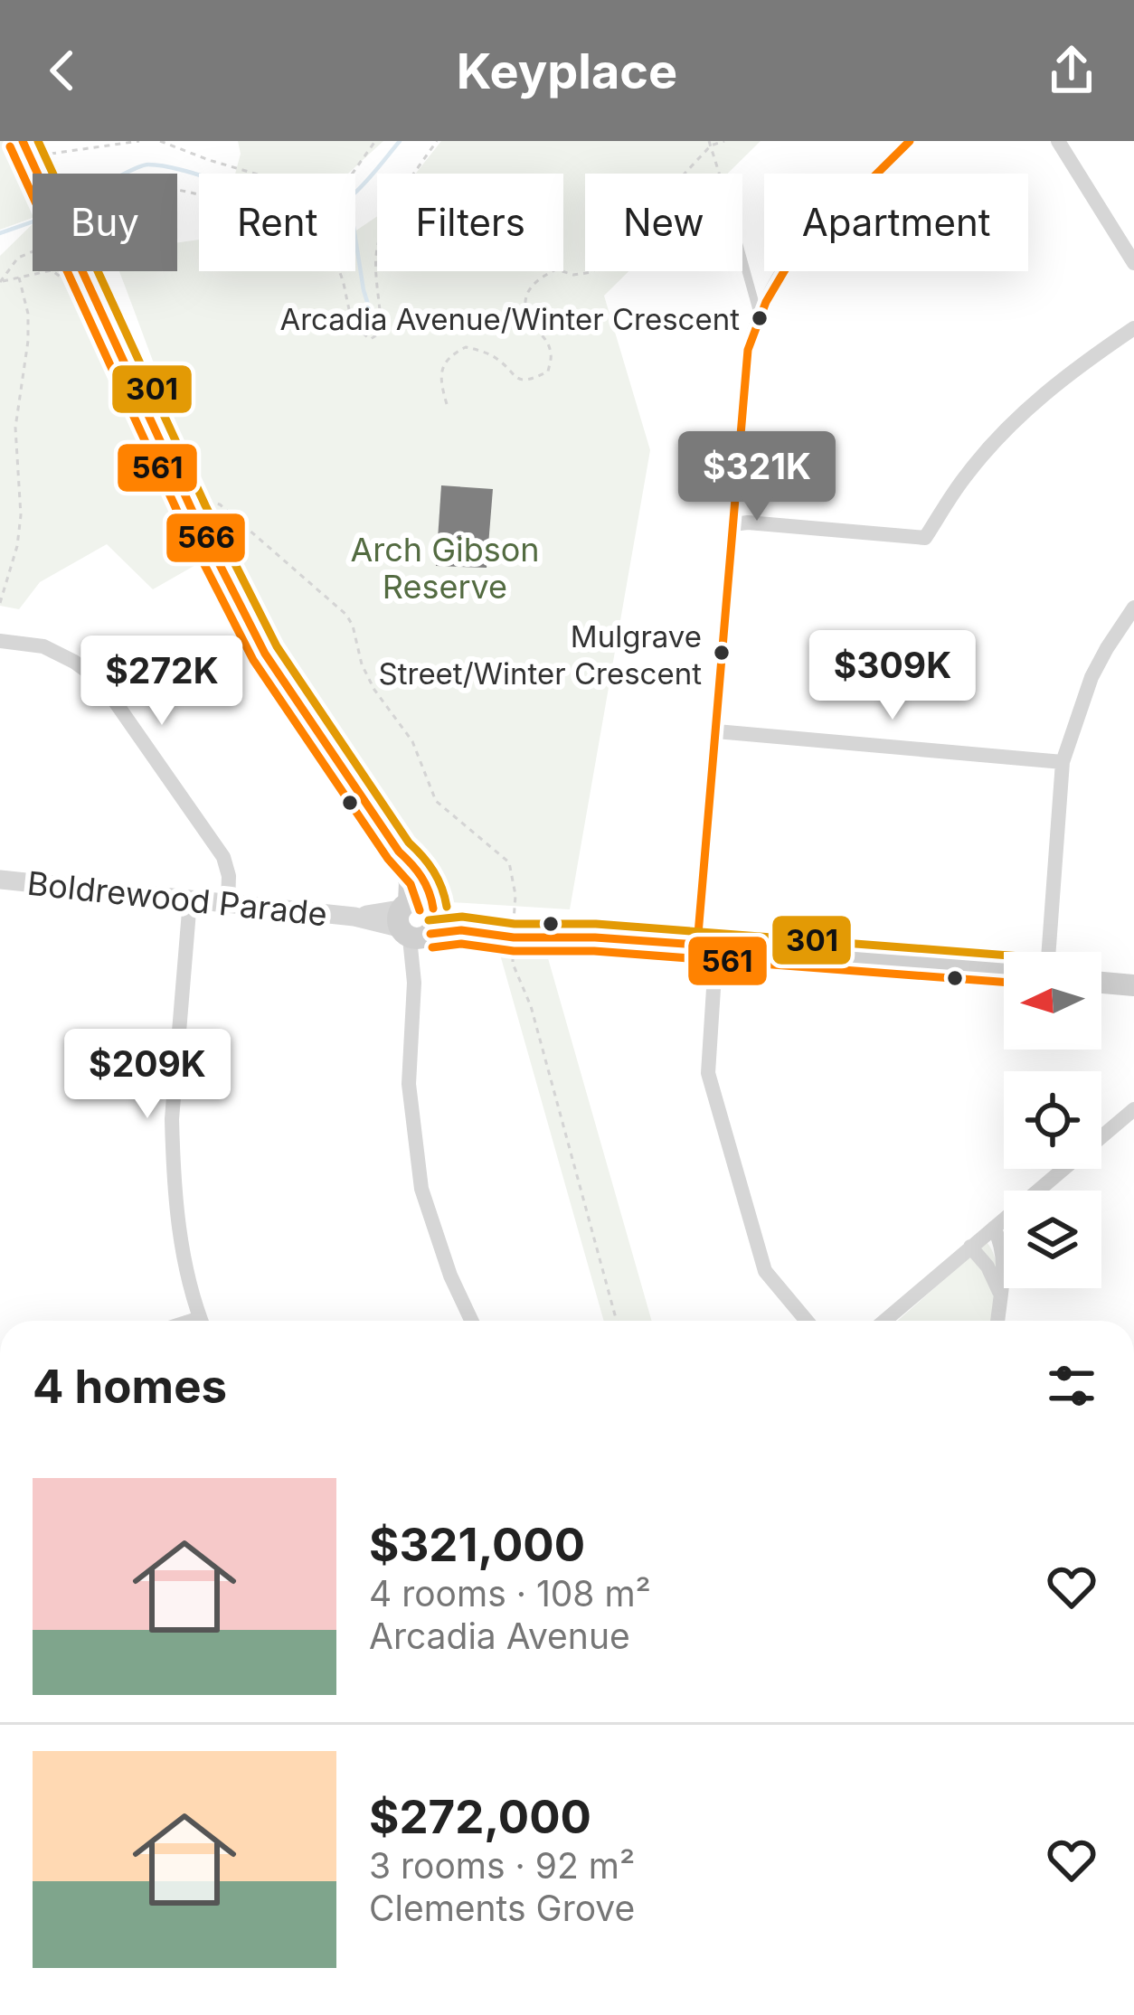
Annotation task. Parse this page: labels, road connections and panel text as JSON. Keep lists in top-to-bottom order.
{
  "streets": {
    "main road": ["Boldrewood Parade"]
  },
  "parks": ["Arch Gibson Reserve"],
  "places": ["Arcadia Avenue/Winter Crescent", "Mulgrave Street/Winter Crescent"],
  "lines": ["transit line 566", "transit line 301", "transit line 561"],
  "north": "left",
  "page": {
    "header": "Keyplace",
    "chip": [
      "Buy",
      "Rent",
      "Filters",
      "New",
      "Apartment"
    ],
    "price": [
      "$321K",
      "$309K",
      "$272K",
      "$209K"
    ],
    "heading": "4 homes",
    "list": [
      {
        "name": "$321,000",
        "note": "4 rooms · 108 m² · Arcadia Avenue"
      },
      {
        "name": "$272,000",
        "note": "3 rooms · 92 m² · Clements Grove"
      }
    ]
  }
}
